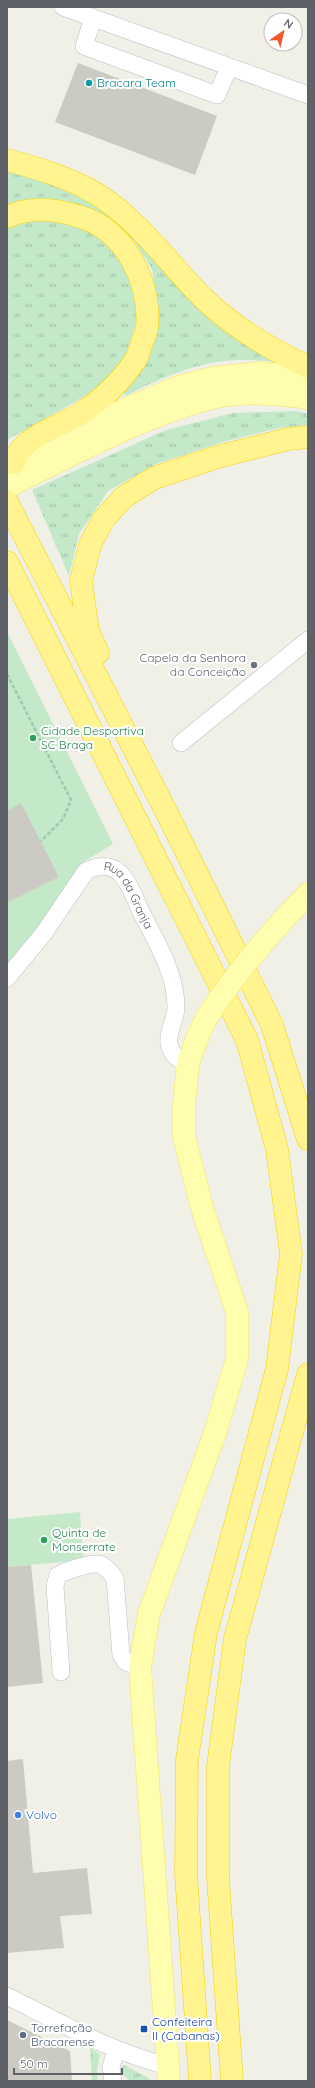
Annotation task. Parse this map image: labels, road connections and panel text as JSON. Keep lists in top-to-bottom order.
{
  "streets": {
    "street": ["Rua da Granja"]
  },
  "places": {
    "other": [
      "Bracara Team",
      "Capela da Senhora da Conceição",
      "Cidade Desportiva SC Braga",
      "Quinta de Monserrate",
      "Volvo",
      "Torrefação Bracarense"
    ],
    "transit": ["Confeiteira II (Cabanas)"]
  },
  "scale_bar": "50 m",
  "north": "top right"
}
